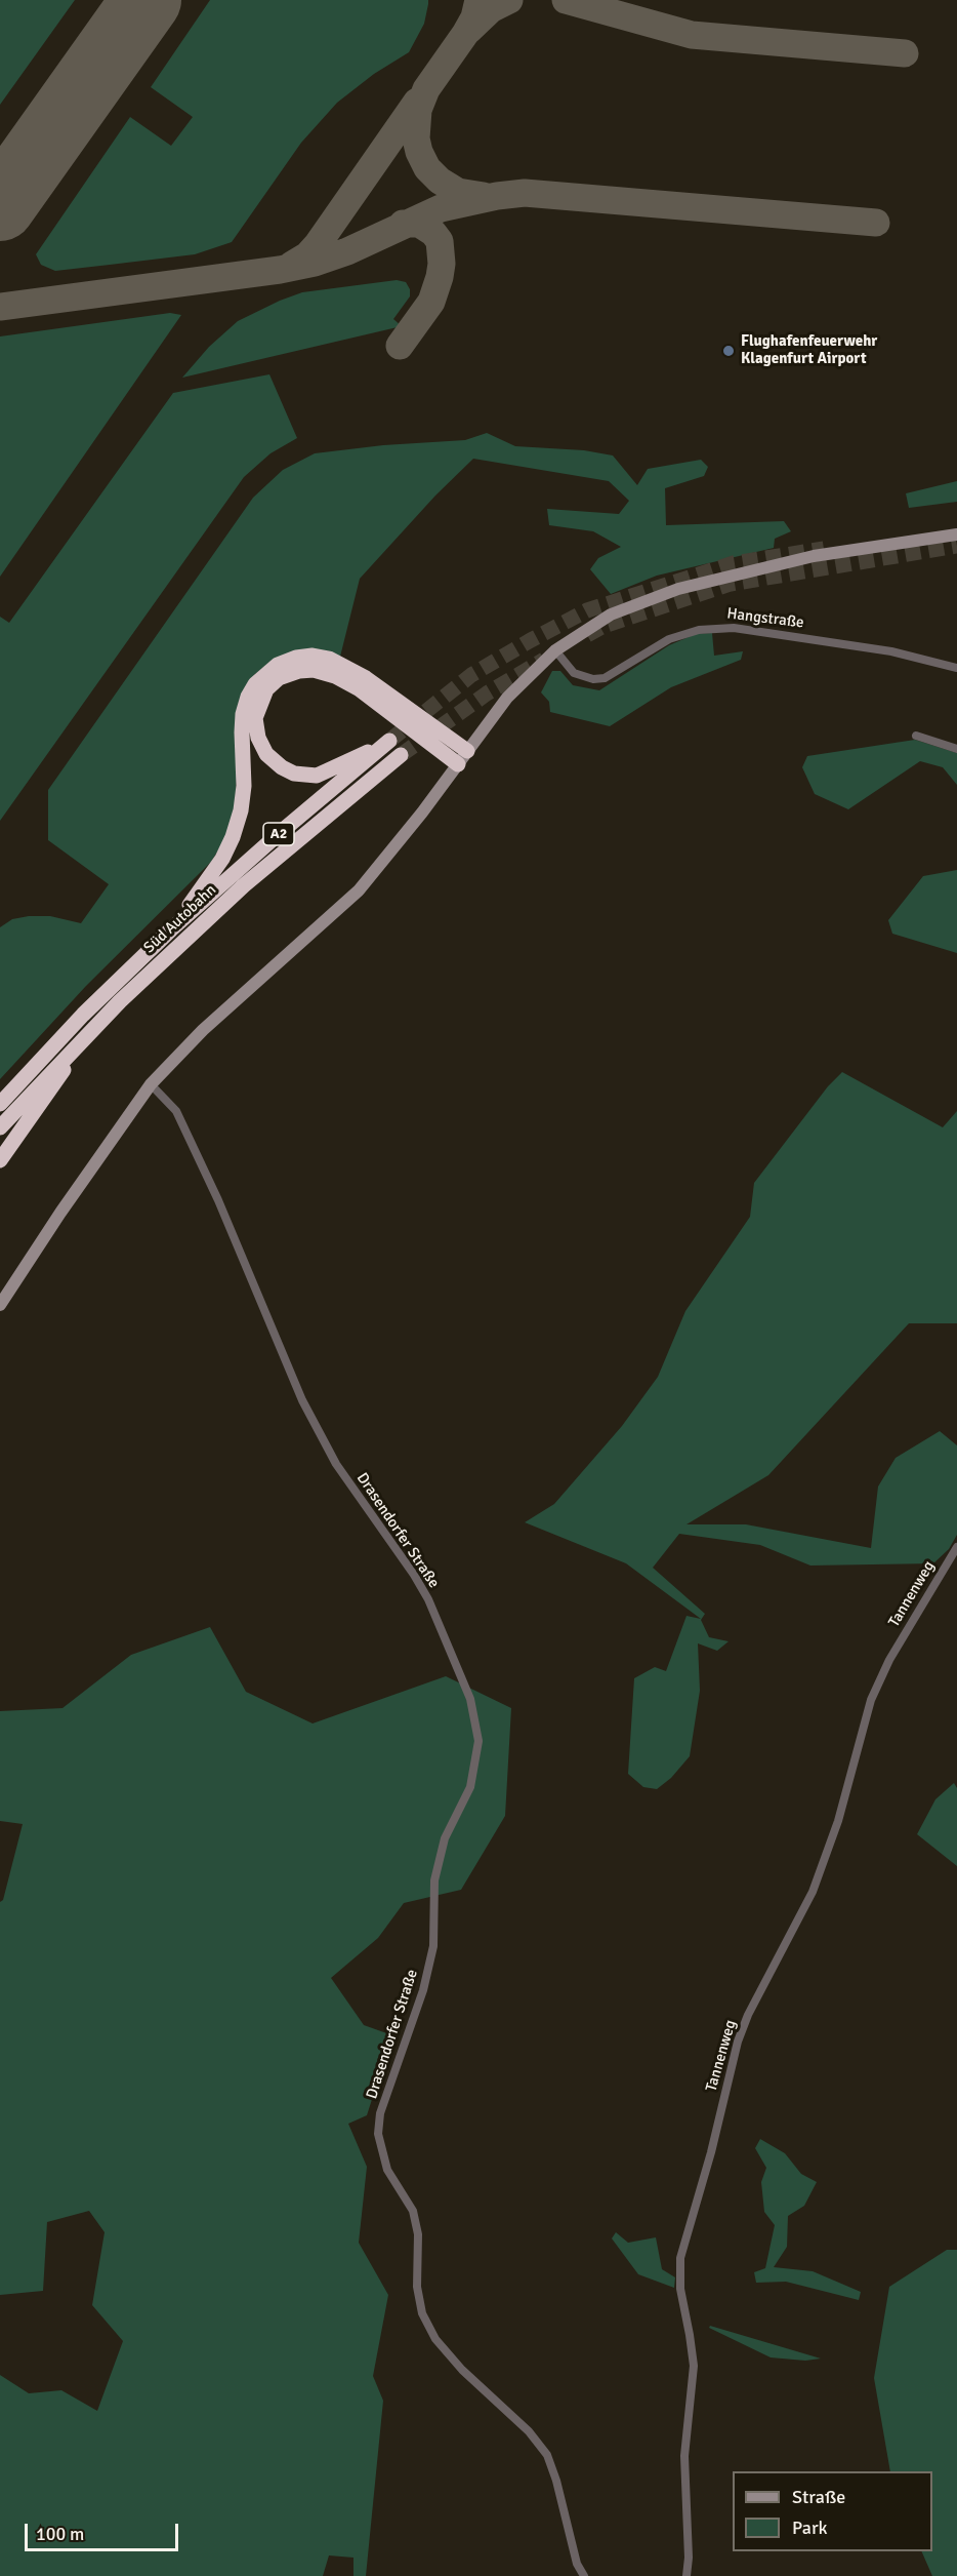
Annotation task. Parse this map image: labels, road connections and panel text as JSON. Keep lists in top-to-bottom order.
{
  "streets": {
    "highway": ["A2", "Süd Autobahn"],
    "street": ["Hangstraße", "Drasendorfer Straße", "Tannenweg"]
  },
  "places": ["Flughafenfeuerwehr Klagenfurt Airport"],
  "legend": ["Straße", "Park"],
  "scale_bar": "100 m"
}
